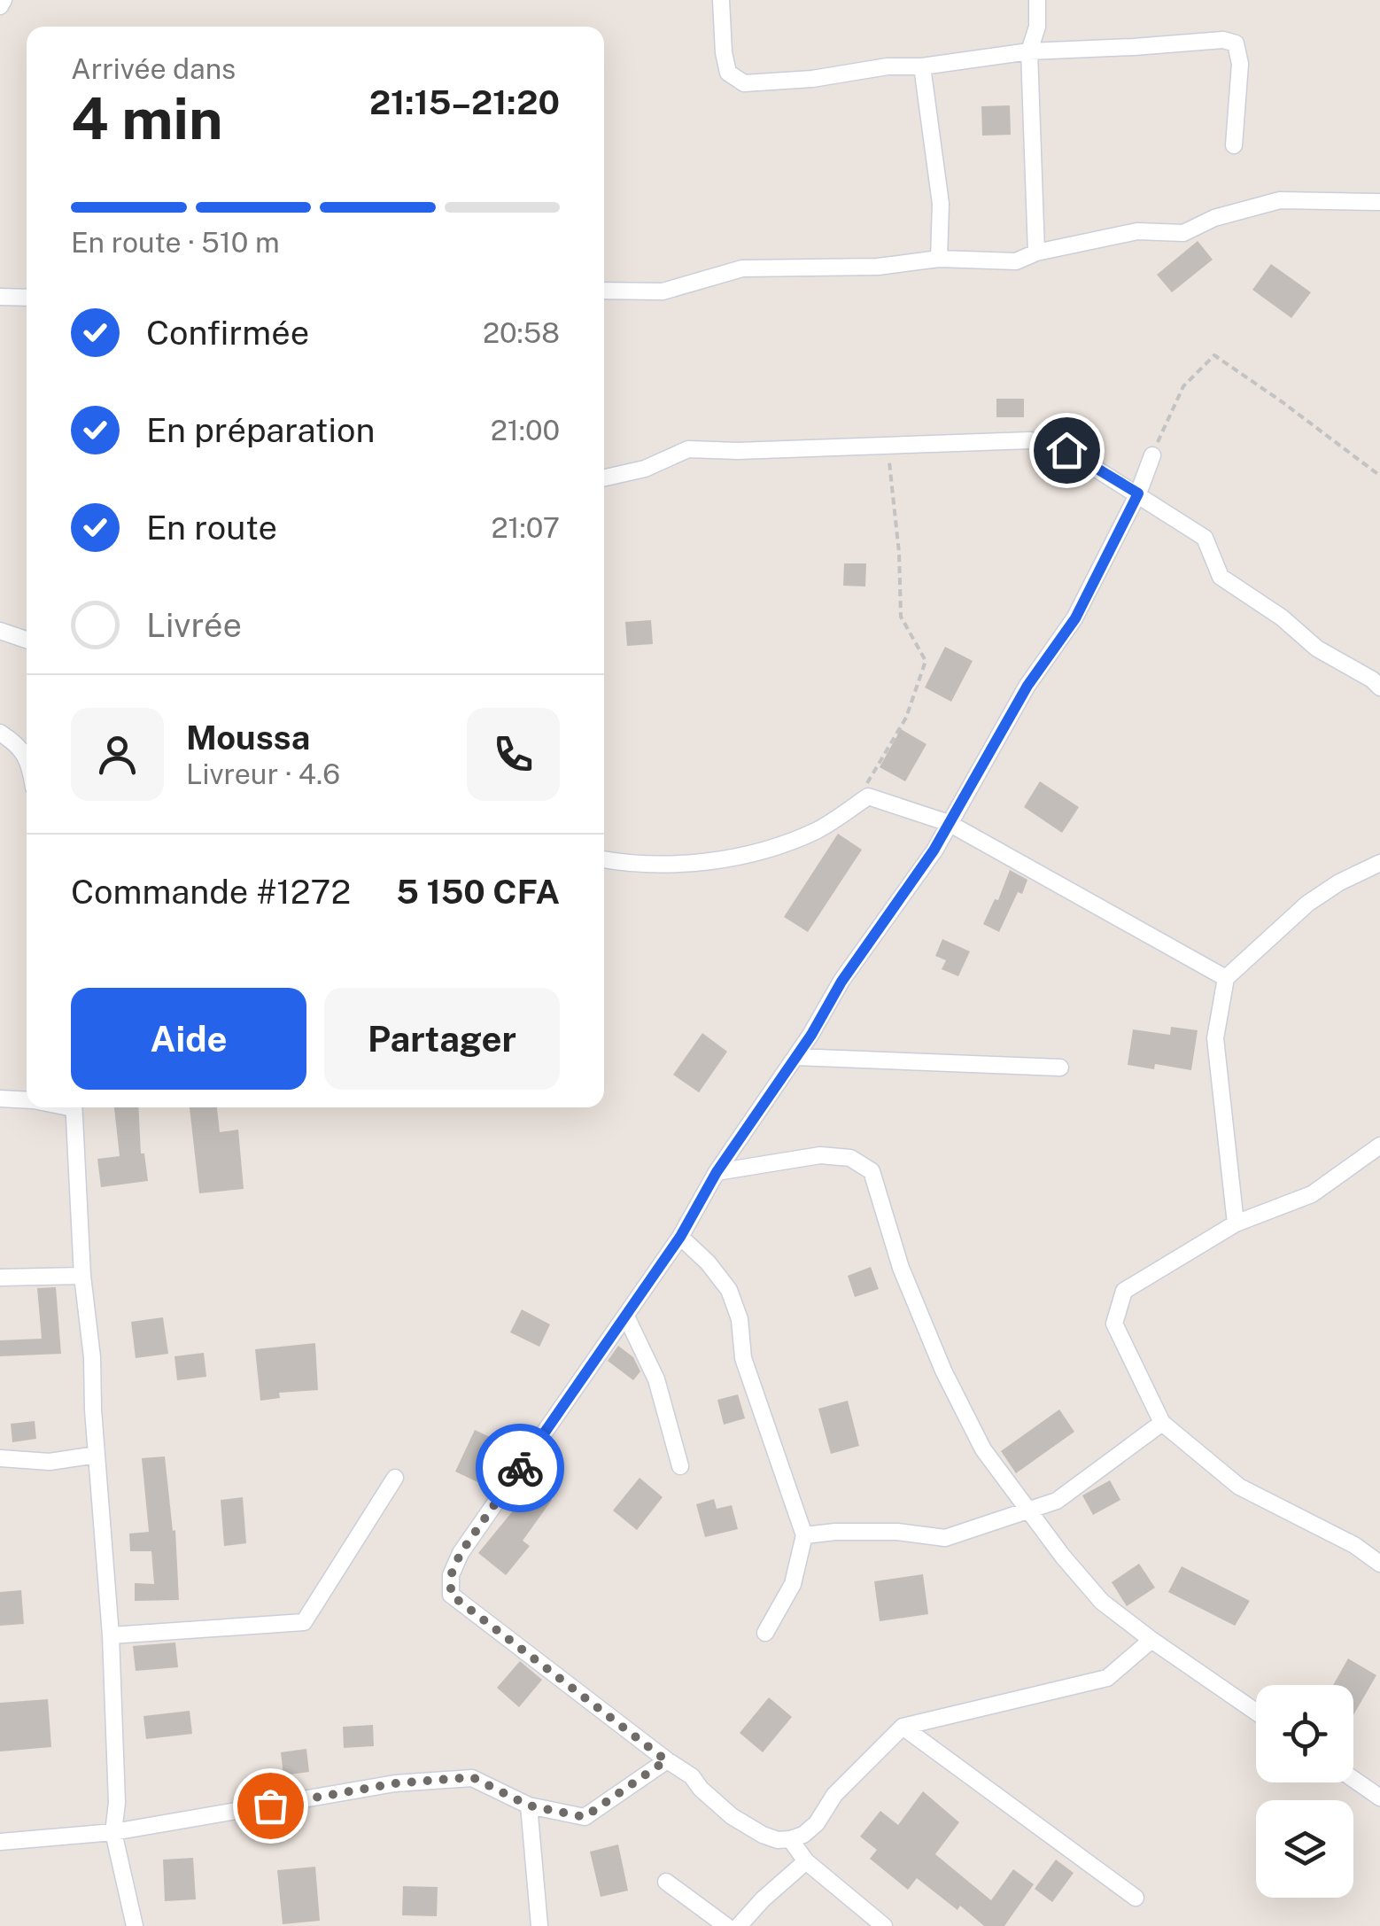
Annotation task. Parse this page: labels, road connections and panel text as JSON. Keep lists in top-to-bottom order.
{
  "page": {
    "heading": ["4 min", "Arrivée dans", "21:15–21:20"],
    "panel": [
      "Moussa",
      "Livreur · 4.6",
      "Commande #1272",
      "5 150 CFA"
    ],
    "bar": "En route · 510 m",
    "list": [
      ["Confirmée", "20:58"],
      ["En préparation", "21:00"],
      ["En route", "21:07"],
      "Livrée"
    ],
    "buttons": ["Aide", "Partager"]
  }
}
